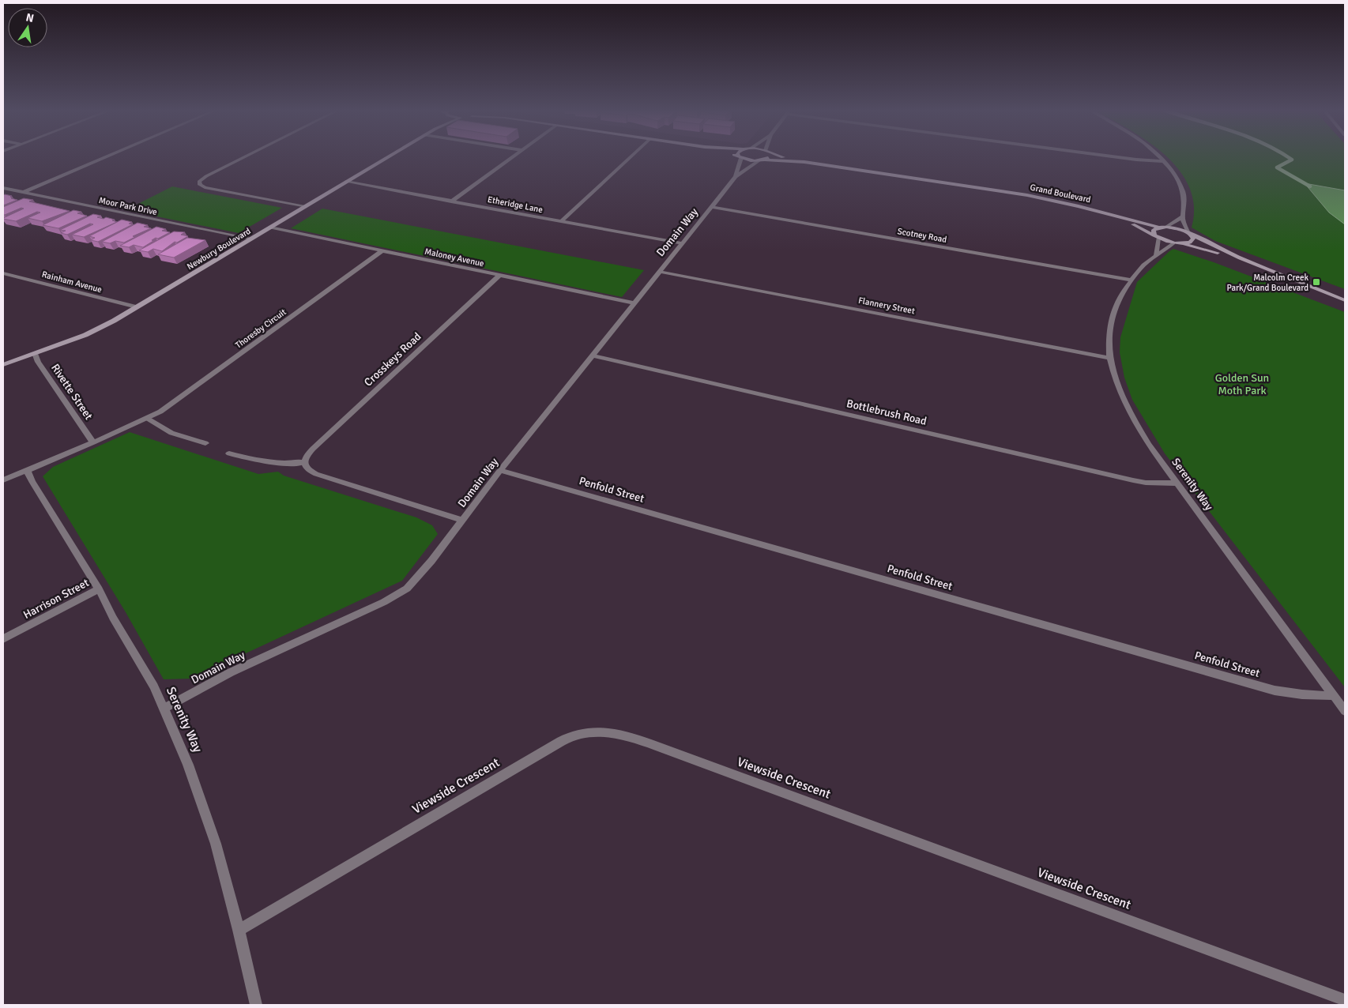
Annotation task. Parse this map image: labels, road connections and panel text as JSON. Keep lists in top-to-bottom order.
{
  "streets": {
    "street": [
      "Grand Boulevard",
      "Etheridge Lane",
      "Moor Park Drive",
      "Domain Way",
      "Scotney Road",
      "Newbury Boulevard",
      "Maloney Avenue",
      "Rainham Avenue",
      "Flannery Street",
      "Thoresby Circuit",
      "Crosskeys Road",
      "Rivette Street",
      "Bottlebrush Road",
      "Serenity Way",
      "Penfold Street",
      "Harrison Street",
      "Viewside Crescent"
    ]
  },
  "crossings": [
    ["Grand Boulevard", "Domain Way"],
    ["Grand Boulevard", "Serenity Way"],
    ["Etheridge Lane", "Domain Way"],
    ["Etheridge Lane", "Newbury Boulevard"],
    ["Moor Park Drive", "Newbury Boulevard"],
    ["Domain Way", "Scotney Road"],
    ["Domain Way", "Maloney Avenue"],
    ["Domain Way", "Flannery Street"],
    ["Domain Way", "Bottlebrush Road"],
    ["Domain Way", "Serenity Way"],
    ["Domain Way", "Penfold Street"],
    ["Scotney Road", "Serenity Way"],
    ["Newbury Boulevard", "Maloney Avenue"],
    ["Newbury Boulevard", "Rainham Avenue"],
    ["Newbury Boulevard", "Rivette Street"],
    ["Maloney Avenue", "Thoresby Circuit"],
    ["Maloney Avenue", "Crosskeys Road"],
    ["Flannery Street", "Serenity Way"],
    ["Thoresby Circuit", "Rivette Street"],
    ["Thoresby Circuit", "Serenity Way"],
    ["Bottlebrush Road", "Serenity Way"],
    ["Serenity Way", "Penfold Street"],
    ["Serenity Way", "Harrison Street"],
    ["Serenity Way", "Viewside Crescent"]
  ],
  "parks": ["Golden Sun Moth Park"],
  "places": {
    "transit": ["Malcolm Creek Park/Grand Boulevard"]
  },
  "north": "top"
}
